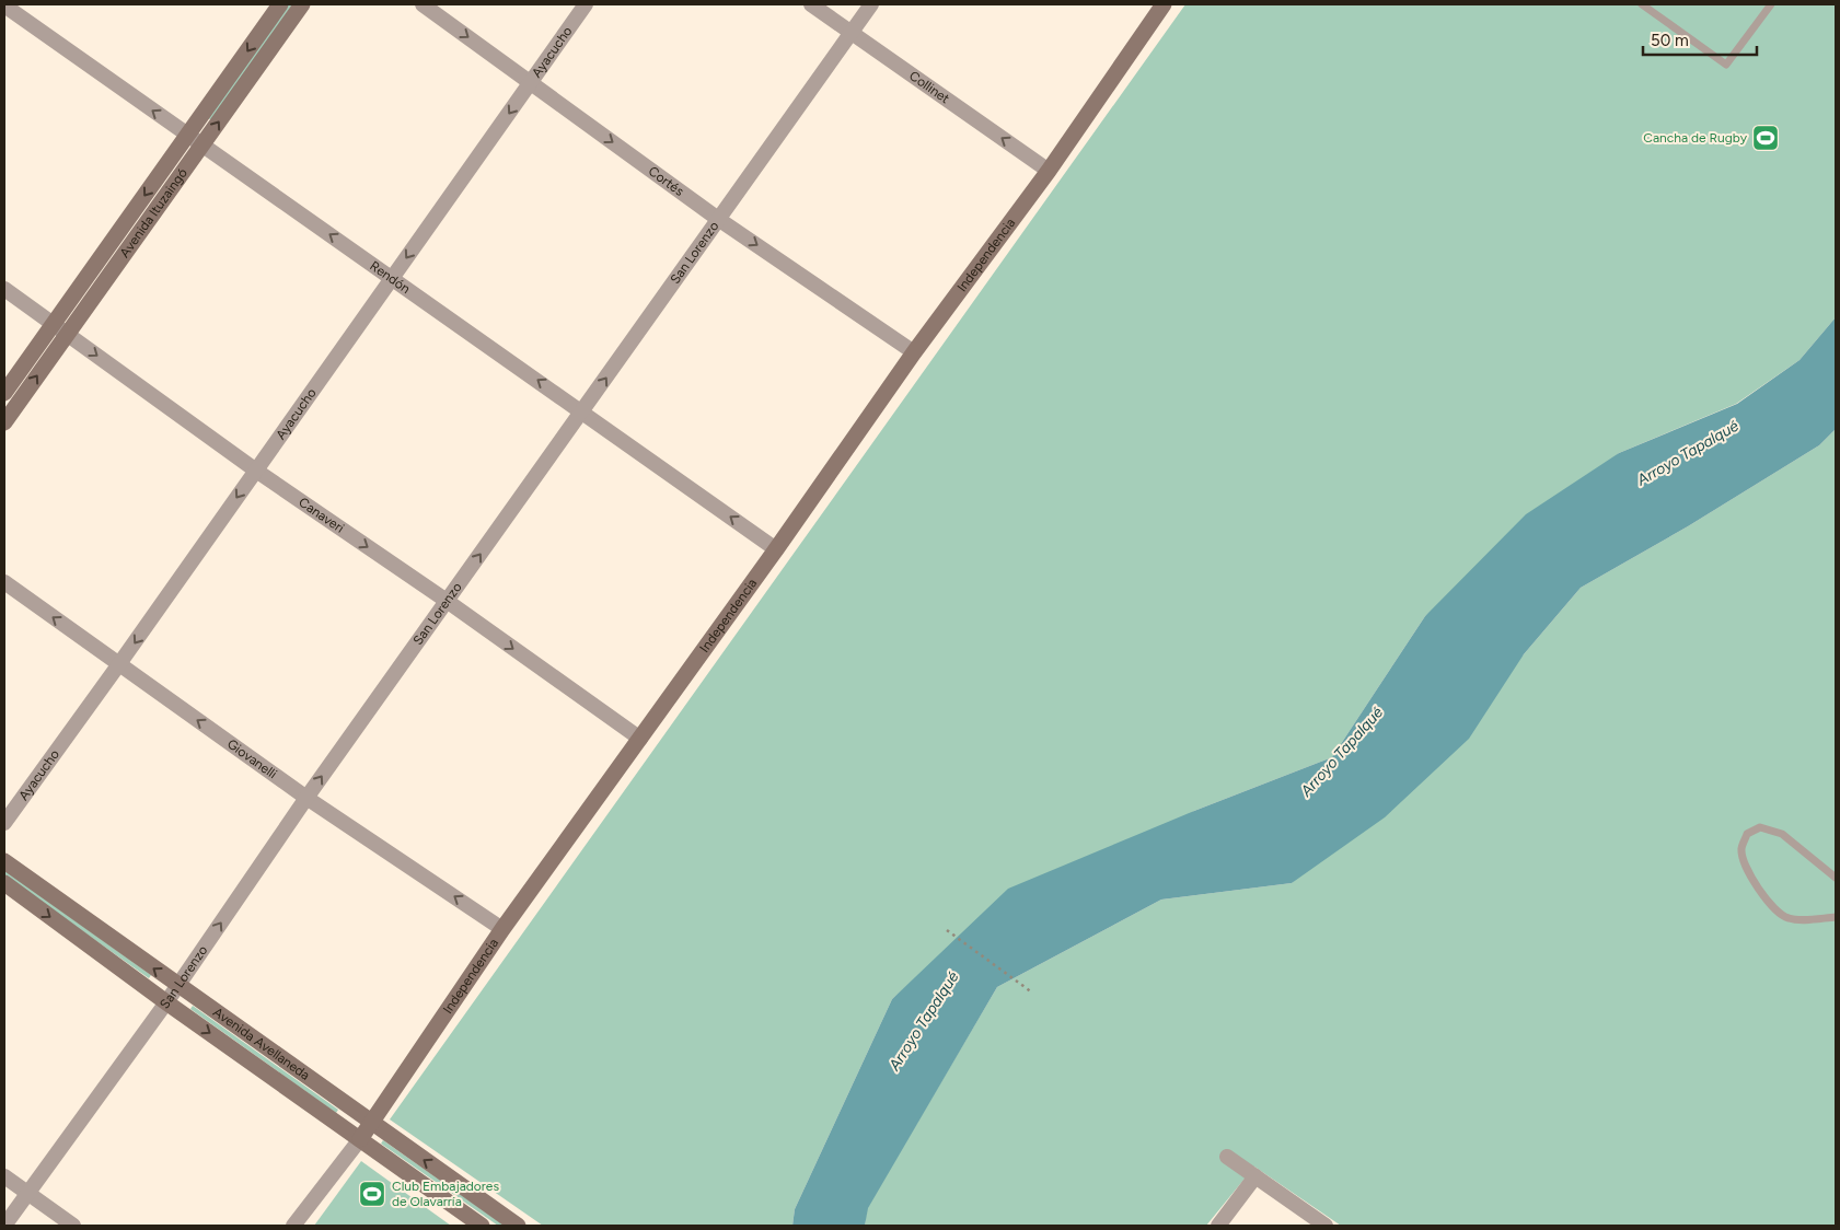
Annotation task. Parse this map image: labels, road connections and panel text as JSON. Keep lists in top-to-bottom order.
{
  "streets": {
    "main road": ["Avenida Ituzaingó", "Independencia", "Avenida Avellaneda"],
    "street": [
      "Ayacucho",
      "Collinet",
      "Cortés",
      "San Lorenzo",
      "Rendón",
      "Canaveri",
      "Giovanelli"
    ]
  },
  "crossings": [
    ["Ayacucho", "Cortés"],
    ["Ayacucho", "Rendón"],
    ["Ayacucho", "Canaveri"],
    ["Ayacucho", "Giovanelli"],
    ["Collinet", "San Lorenzo"],
    ["Collinet", "Independencia"],
    ["Cortés", "San Lorenzo"],
    ["Cortés", "Independencia"],
    ["Avenida Ituzaingó", "Rendón"],
    ["Avenida Ituzaingó", "Canaveri"],
    ["San Lorenzo", "Rendón"],
    ["San Lorenzo", "Canaveri"],
    ["San Lorenzo", "Giovanelli"],
    ["San Lorenzo", "Avenida Avellaneda"],
    ["Independencia", "Rendón"],
    ["Independencia", "Canaveri"],
    ["Independencia", "Giovanelli"],
    ["Independencia", "Avenida Avellaneda"]
  ],
  "one_way": [
    "Ayacucho",
    "Collinet",
    "Cortés",
    "San Lorenzo",
    "Rendón",
    "Canaveri",
    "Giovanelli"
  ],
  "water": ["Arroyo Tapalqué"],
  "places": {
    "sports": ["Cancha de Rugby", "Club Embajadores de Olavarría"]
  },
  "scale_bar": "50 m"
}
